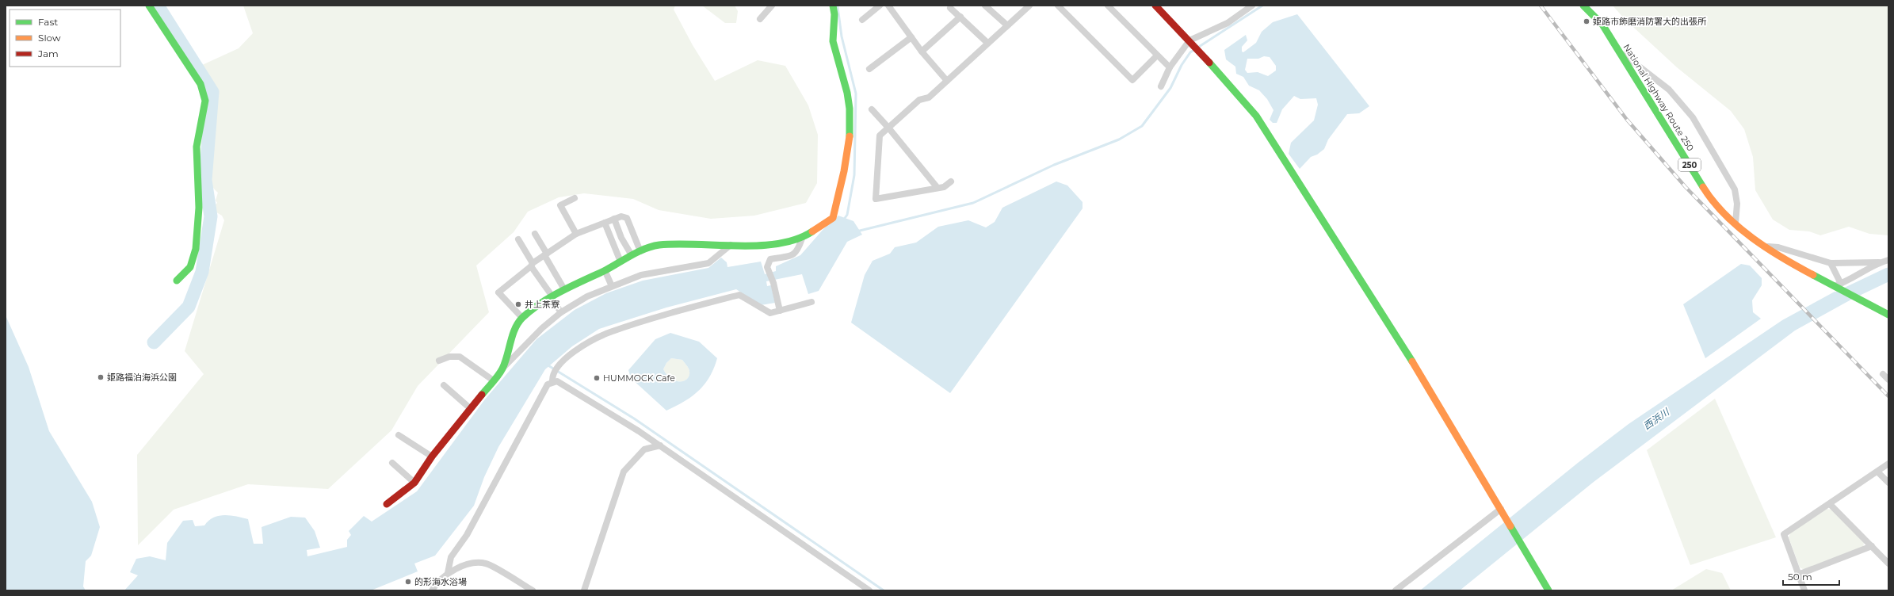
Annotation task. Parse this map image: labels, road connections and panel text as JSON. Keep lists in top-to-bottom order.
{
  "streets": {
    "main road": ["National Highway Route 250", "250"]
  },
  "water": ["西浜川"],
  "places": [
    "姫路市飾磨消防署大的出張所",
    "井上茶寮",
    "姫路福泊海浜公園",
    "HUMMOCK Cafe",
    "的形海水浴場"
  ],
  "legend": ["Fast", "Slow", "Jam"],
  "scale_bar": "50 m"
}
